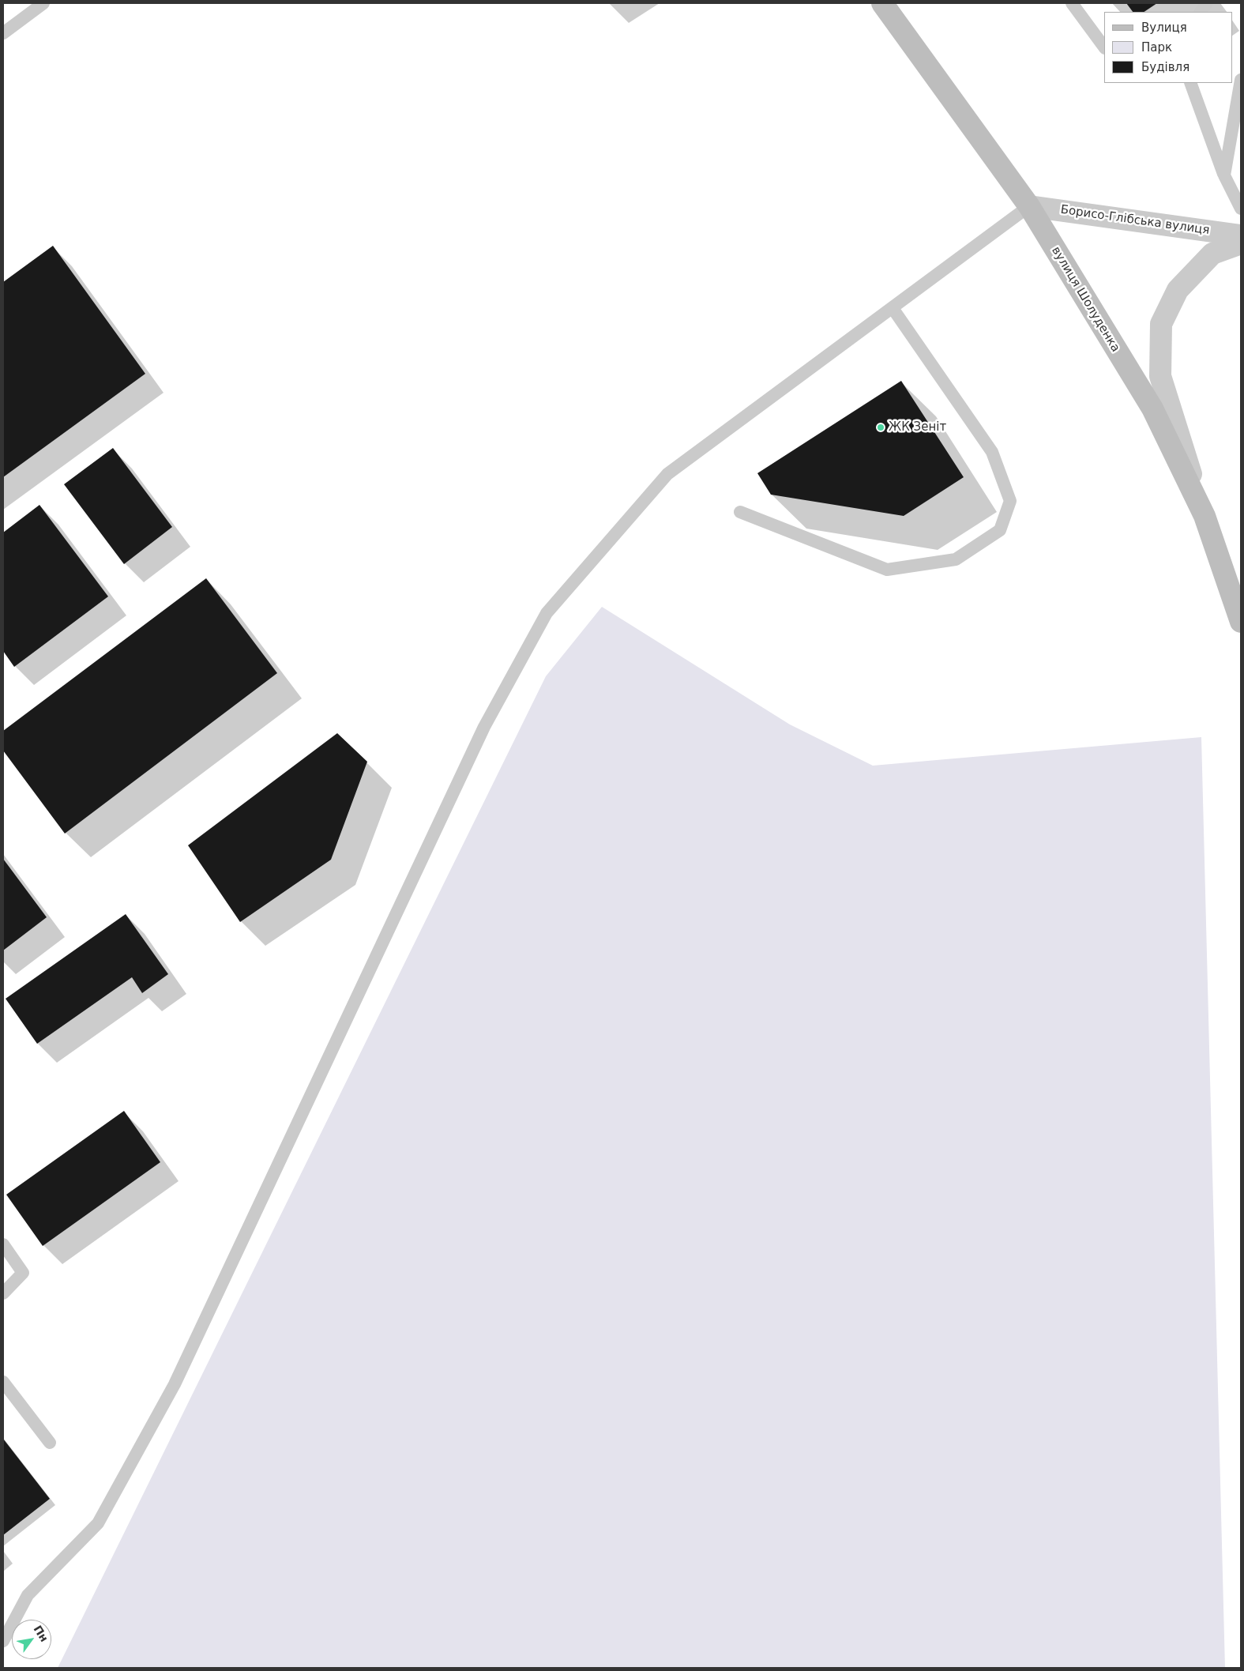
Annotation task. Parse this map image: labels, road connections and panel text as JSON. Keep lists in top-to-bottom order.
{
  "streets": {
    "main road": ["вулиця Шолуденка"],
    "street": ["Борисо-Глібська вулиця"]
  },
  "crossings": [
    ["Борисо-Глібська вулиця", "вулиця Шолуденка"]
  ],
  "places": ["ЖК Зеніт"],
  "legend": ["Вулиця", "Парк", "Будівля"],
  "north": "top right"
}
